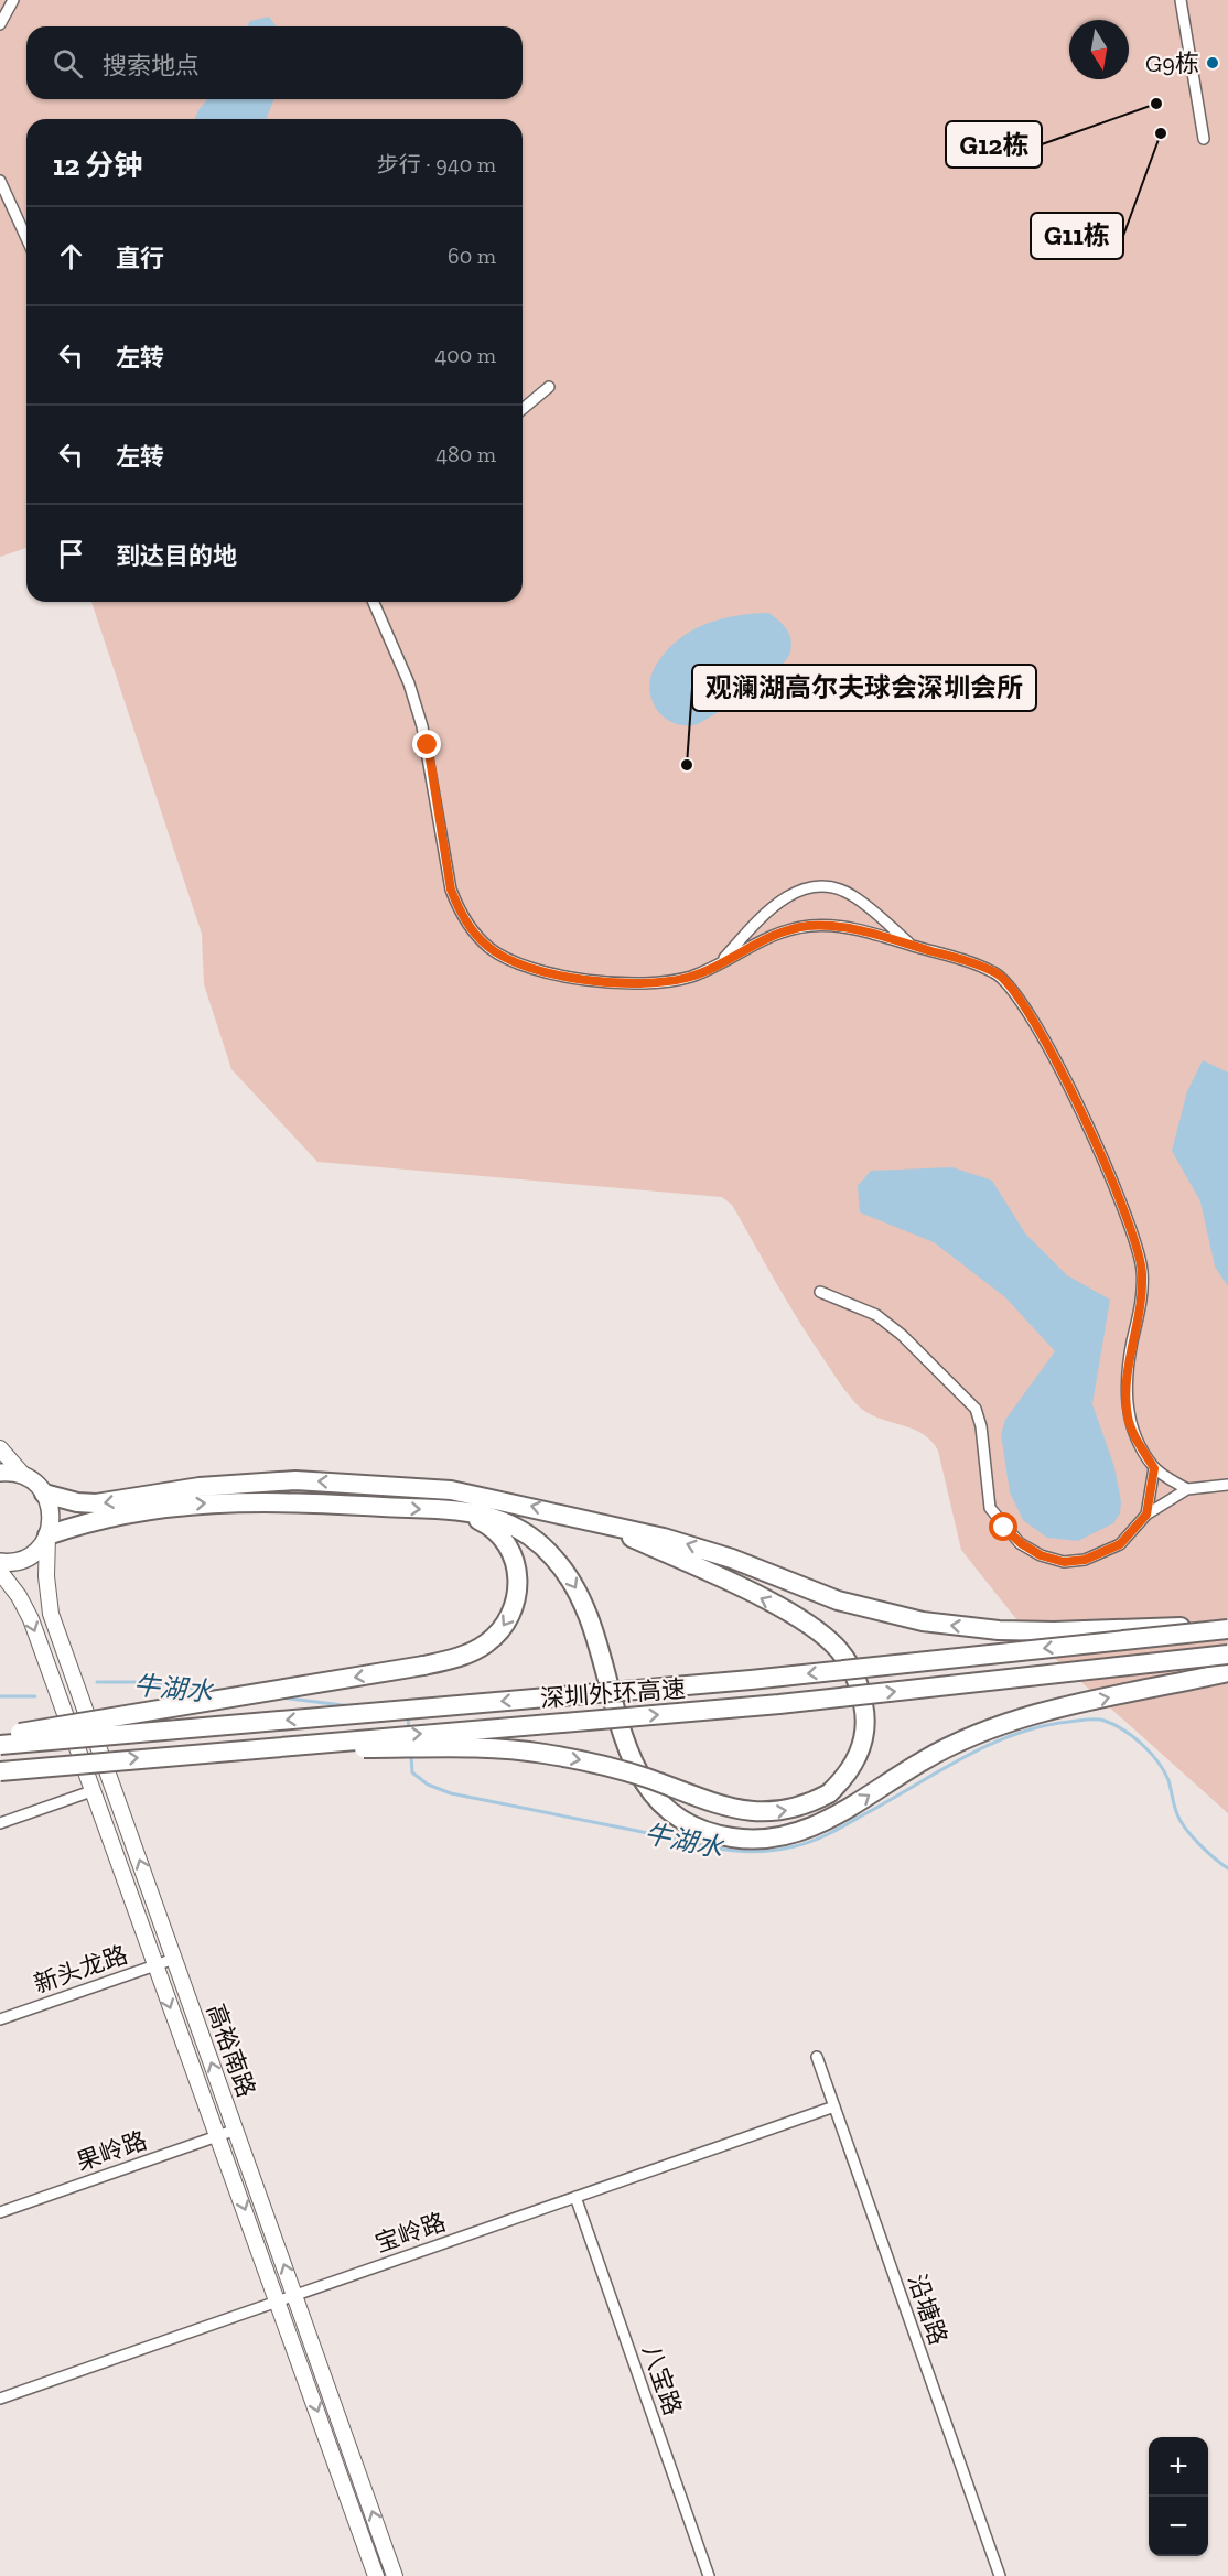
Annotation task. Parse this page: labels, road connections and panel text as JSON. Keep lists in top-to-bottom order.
{
  "streets": {
    "highway": ["深圳外环高速"],
    "street": [
      "新头龙路",
      "高裕南路",
      "果岭路",
      "宝岭路",
      "沿塘路",
      "八宝路"
    ]
  },
  "crossings": [
    ["新头龙路", "高裕南路"],
    ["高裕南路", "果岭路"],
    ["高裕南路", "宝岭路"],
    ["宝岭路", "沿塘路"],
    ["宝岭路", "八宝路"]
  ],
  "water": ["牛湖水"],
  "places": [
    "G9栋",
    "G12栋",
    "G11栋",
    "观澜湖高尔夫球会深圳会所"
  ],
  "north": "bottom",
  "page": {
    "search": "搜索地点",
    "heading": ["12 分钟", "步行 · 940 m"],
    "list": [
      ["直行", "60 m"],
      ["左转", "400 m"],
      ["左转", "480 m"],
      "到达目的地"
    ],
    "map_buttons": ["+", "−"]
  }
}
